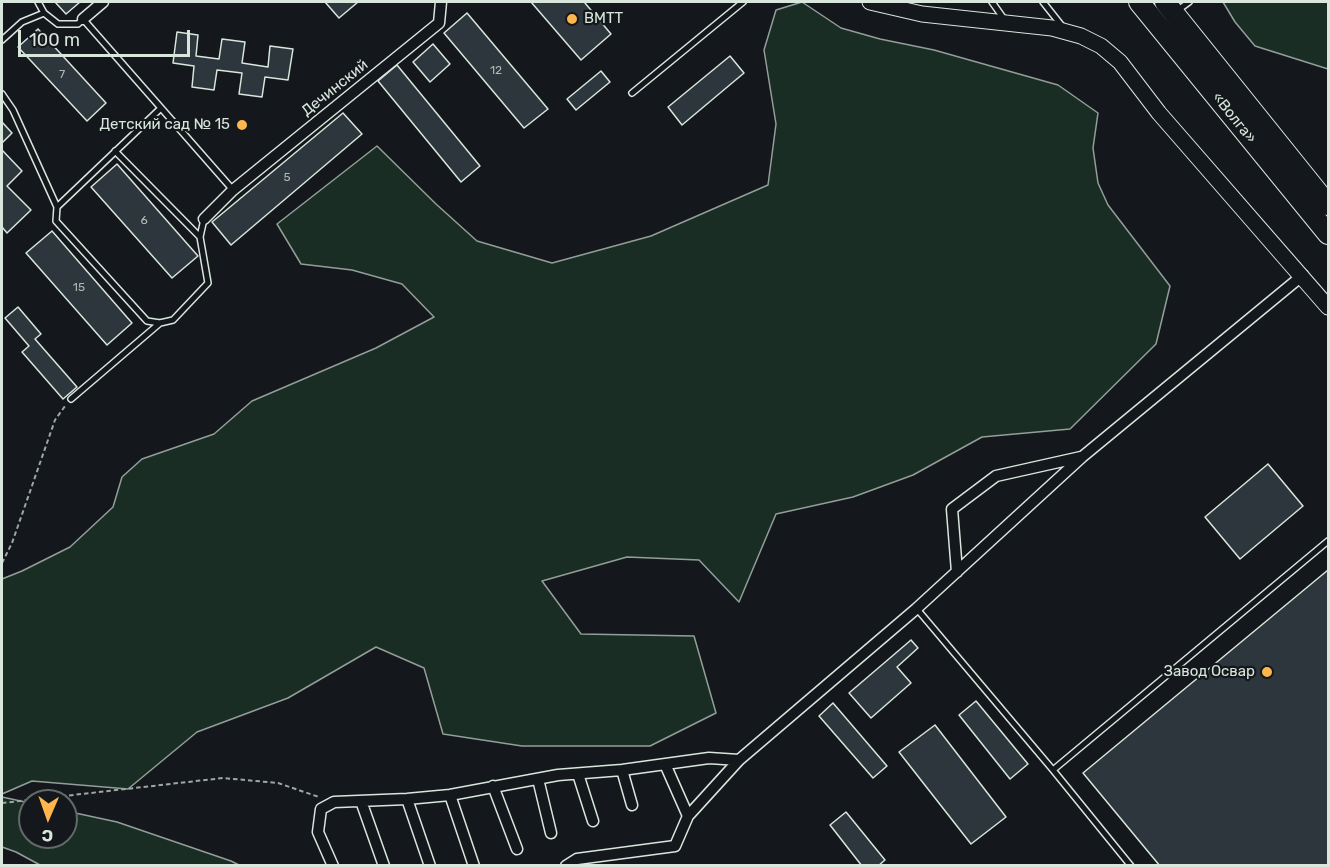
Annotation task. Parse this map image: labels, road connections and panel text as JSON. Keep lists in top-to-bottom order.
{
  "streets": {
    "highway": ["«Волга»"],
    "street": ["Дечинский"]
  },
  "places": ["ВМТТ", "Детский сад № 15", "Завод Освар"],
  "house_numbers": [
    "12",
    "7",
    "5",
    "6",
    "15"
  ],
  "scale_bar": "100 m",
  "north": "bottom"
}
